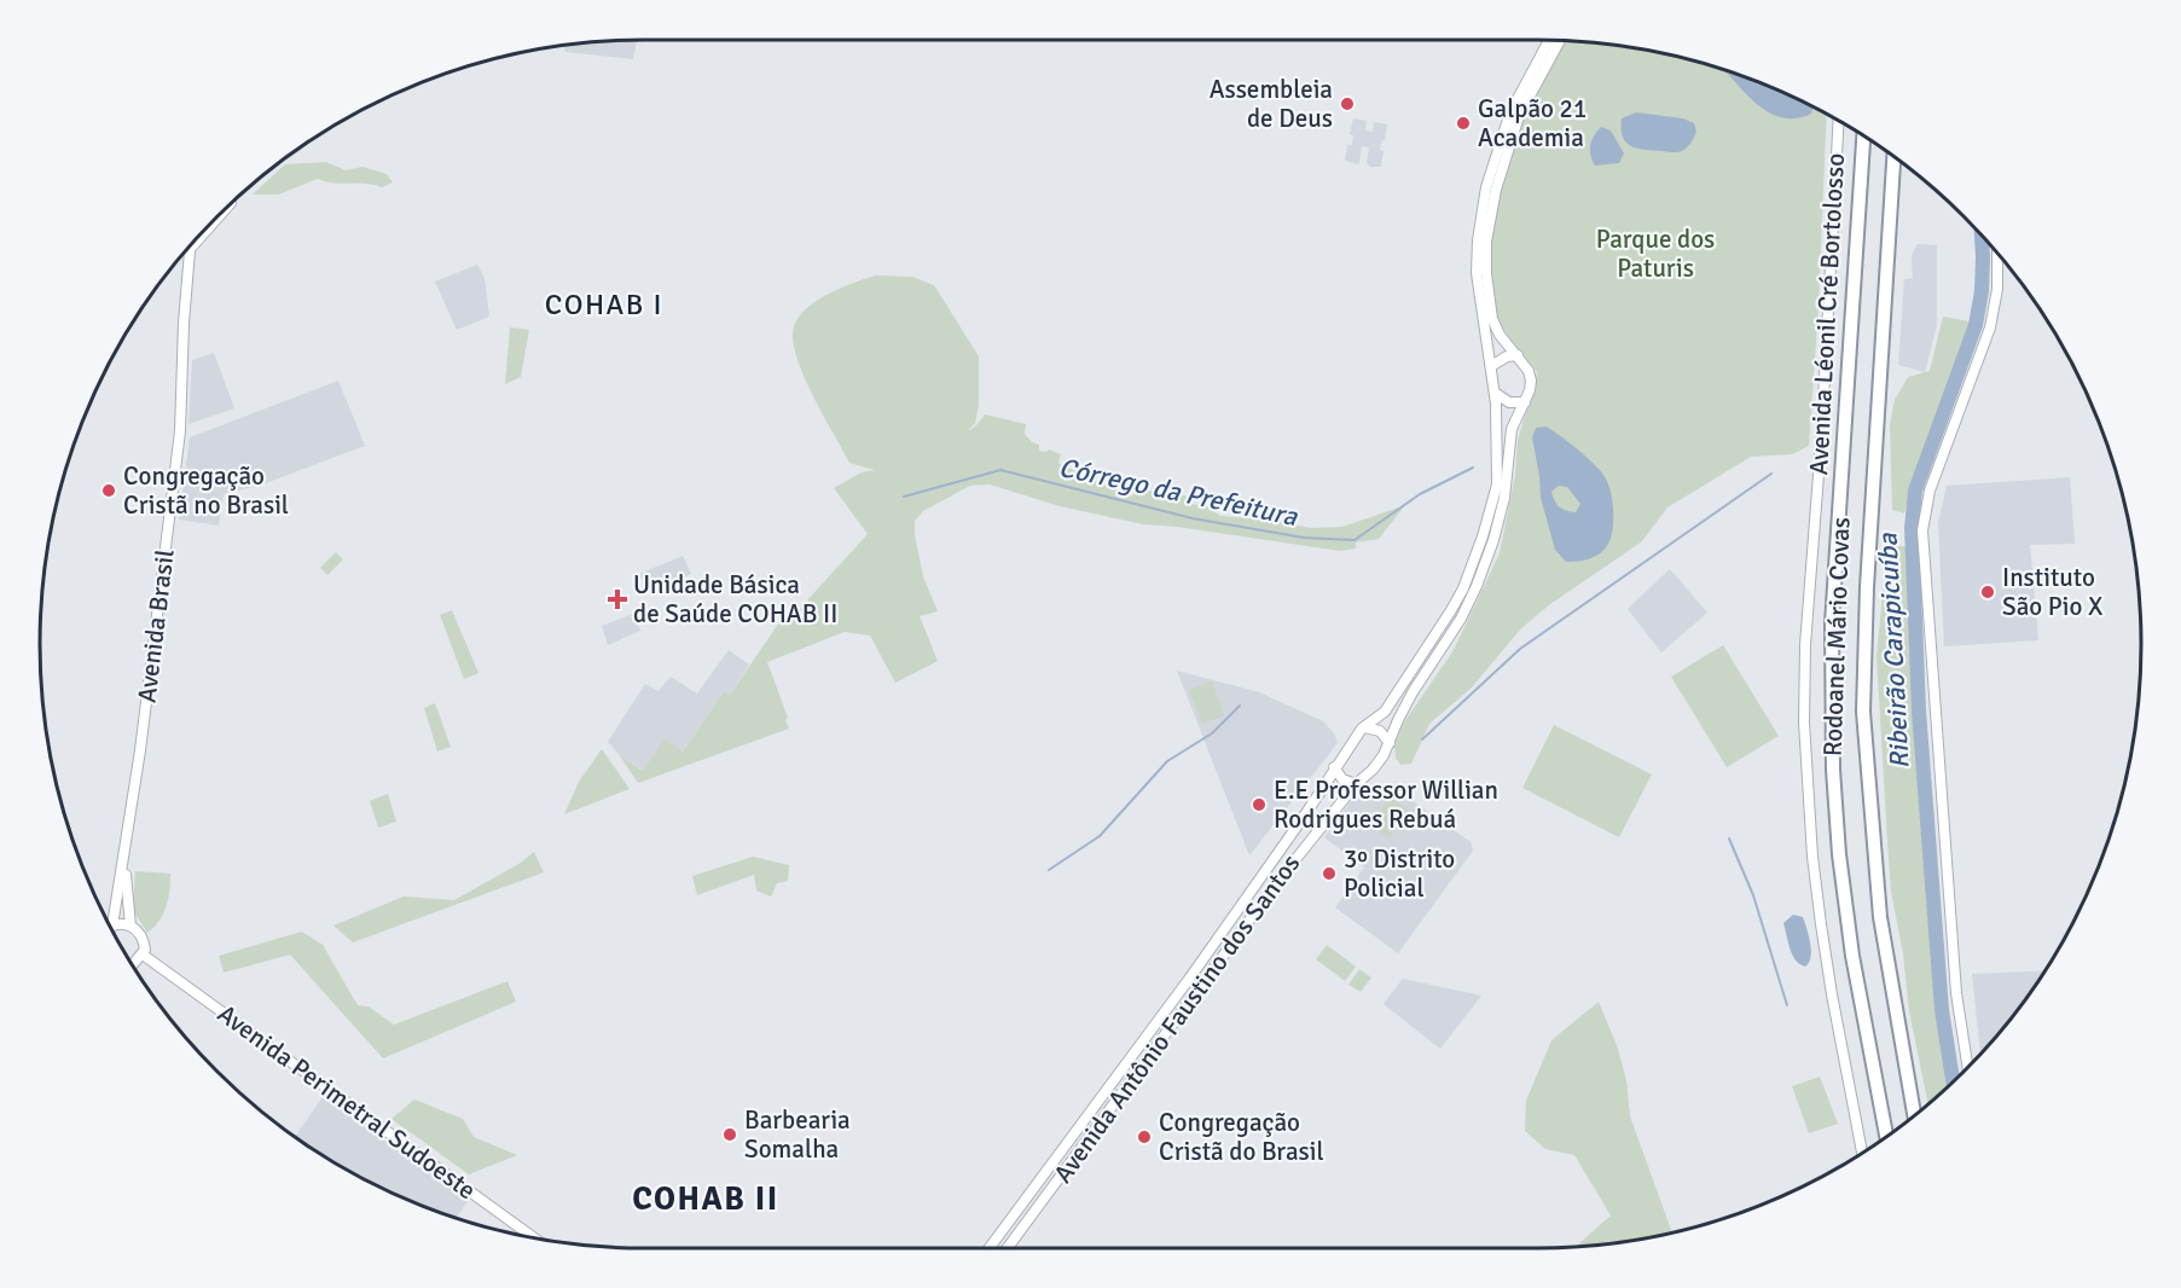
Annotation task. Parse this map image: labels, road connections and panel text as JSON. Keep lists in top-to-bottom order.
{
  "streets": {
    "highway": ["Rodoanel Mário Covas"],
    "main road": [
      "Avenida Léonil Cré Bortolosso",
      "Avenida Brasil",
      "Avenida Antônio Faustino dos Santos",
      "Avenida Perimetral Sudoeste"
    ]
  },
  "districts": ["COHAB I", "COHAB II"],
  "water": ["Córrego da Prefeitura", "Ribeirão Carapicuíba"],
  "parks": ["Parque dos Paturis"],
  "places": {
    "other": [
      "Assembleia de Deus",
      "Galpão 21 Academia",
      "Congregação Cristã no Brasil",
      "Instituto São Pio X",
      "E.E Professor Willian Rodrigues Rebuá",
      "3º Distrito Policial",
      "Barbearia Somalha",
      "Congregação Cristã do Brasil"
    ],
    "health": ["Unidade Básica de Saúde COHAB II"]
  }
}
